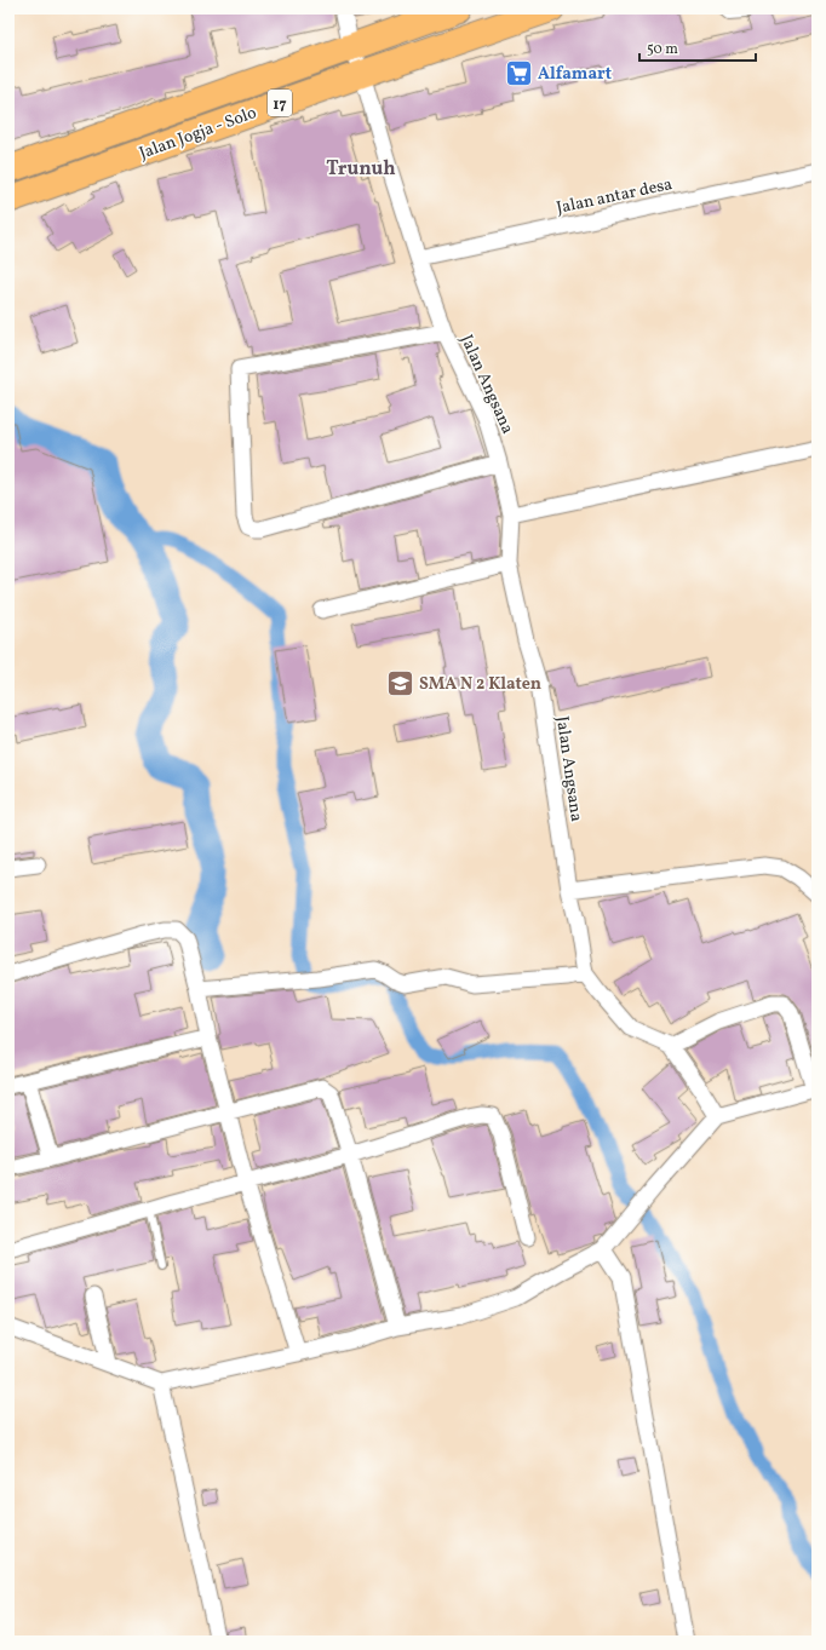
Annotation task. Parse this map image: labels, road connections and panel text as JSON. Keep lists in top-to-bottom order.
{
  "streets": {
    "highway": ["17", "Jalan Jogja - Solo"],
    "street": ["Jalan antar desa", "Jalan Angsana"]
  },
  "crossings": [
    ["Jalan Jogja - Solo", "Jalan Angsana"],
    ["Jalan antar desa", "Jalan Angsana"]
  ],
  "districts": ["Trunuh"],
  "places": {
    "supermarket": ["Alfamart"],
    "school or university": ["SMA N 2 Klaten"]
  },
  "scale_bar": "50 m"
}
